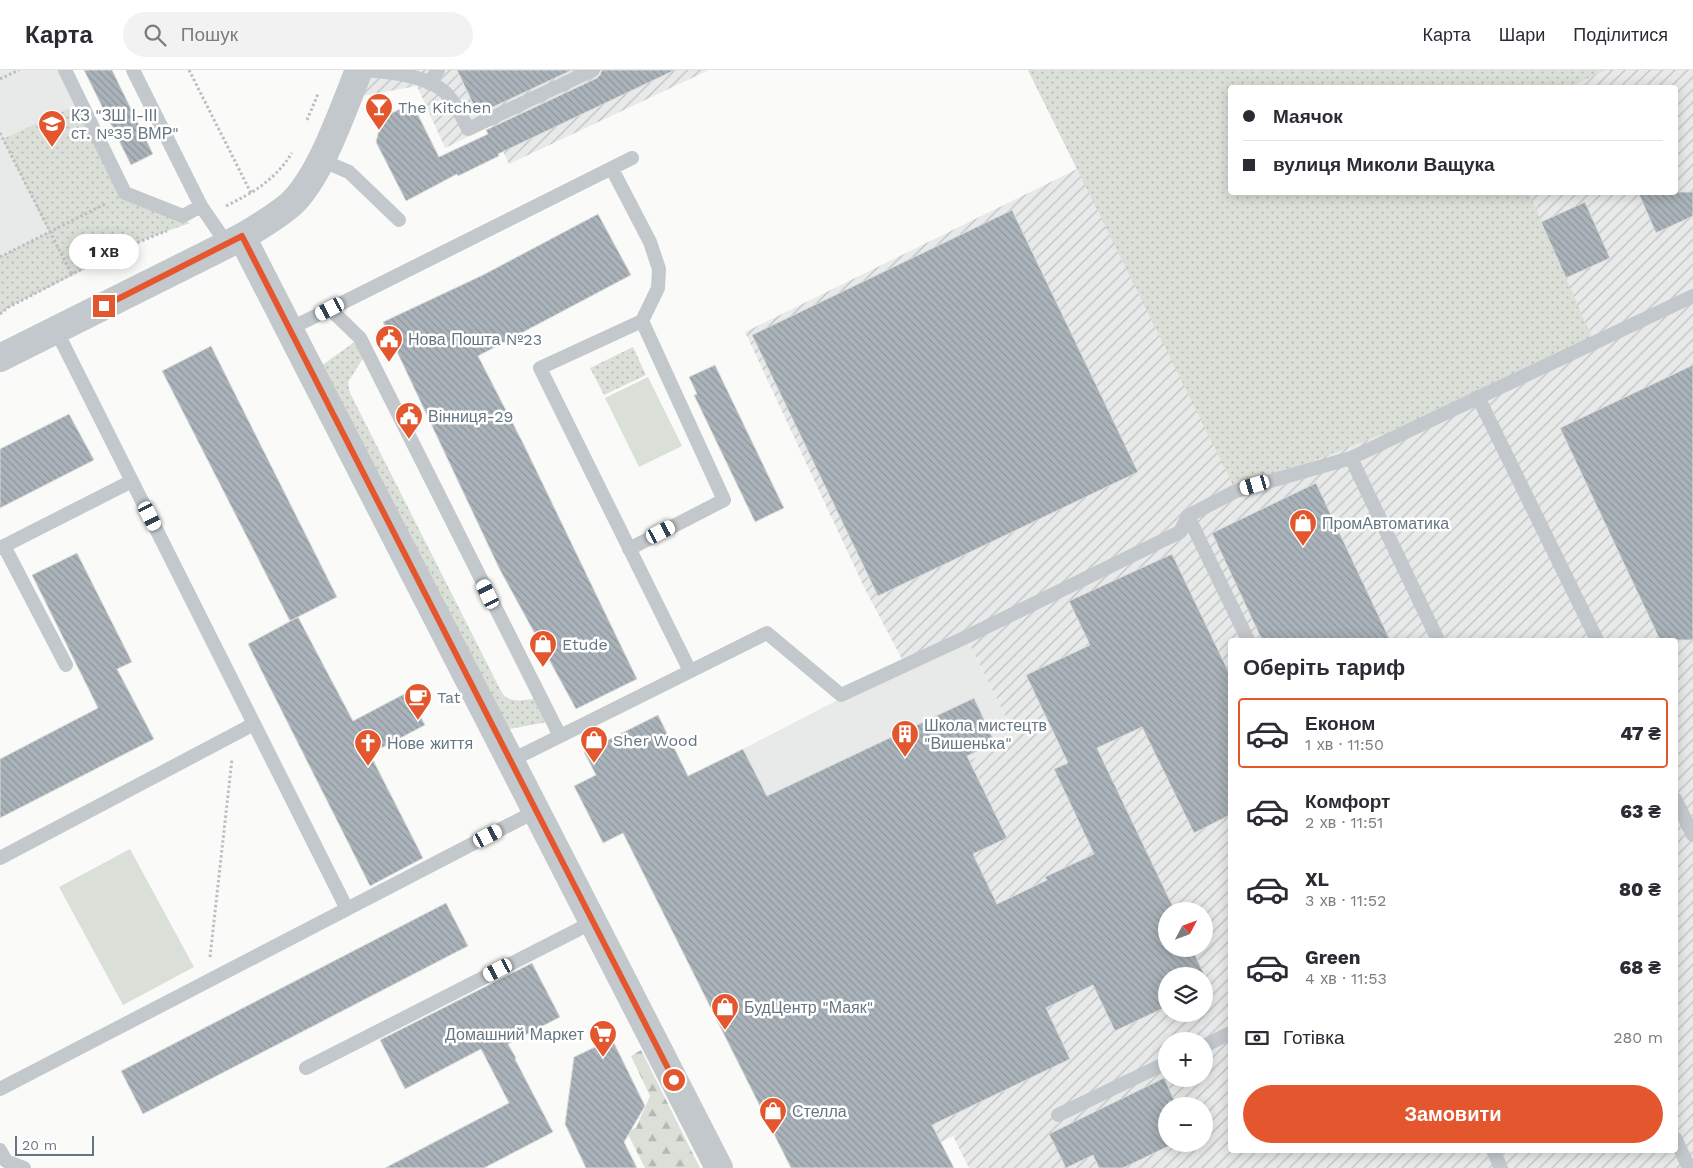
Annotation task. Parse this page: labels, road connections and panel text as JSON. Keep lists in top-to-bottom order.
{
  "places": {
    "bar": ["The Kitchen"],
    "school or university": ["КЗ \"ЗШ І-ІІІ ст. №35 ВМР\""],
    "public building": ["Нова Пошта №23", "Вінниця-29"],
    "shop": [
      "ПромАвтоматика",
      "Etude",
      "Sher Wood",
      "БудЦентр \"Маяк\"",
      "Стелла"
    ],
    "cafe": ["Tat"],
    "building": ["Школа мистецтв \"Вишенька\""],
    "church": ["Нове життя"],
    "supermarket": ["Домашний Маркет"]
  },
  "scale_bar": "20 m",
  "north": "top right",
  "page": {
    "header": "Карта",
    "search": "Пошук",
    "nav": ["Карта", "Шари", "Поділитися"],
    "banner": ["Маячок", "вулиця Миколи Ващука"],
    "bubble": "1 хв",
    "heading": "Оберіть тариф",
    "list": [
      {
        "name": "Економ",
        "note": "1 хв · 11:50",
        "value": "47 ₴"
      },
      {
        "name": "Комфорт",
        "note": "2 хв · 11:51",
        "value": "63 ₴"
      },
      {
        "name": "XL",
        "note": "3 хв · 11:52",
        "value": "80 ₴"
      },
      {
        "name": "Green",
        "note": "4 хв · 11:53",
        "value": "68 ₴"
      }
    ],
    "map_buttons": ["+", "−"],
    "pay": ["Готівка", "280 m"],
    "buttons": "Замовити",
    "scale": "20 m"
  }
}
